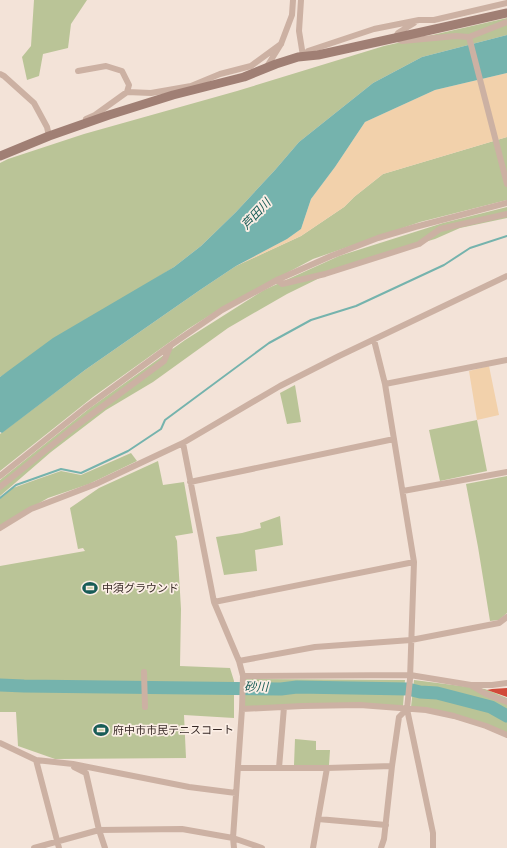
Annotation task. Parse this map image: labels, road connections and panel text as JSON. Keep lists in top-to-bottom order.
{
  "water": ["芦田川", "砂川"],
  "places": {
    "sports": ["中須グラウンド", "府中市市民テニスコート"]
  }
}
